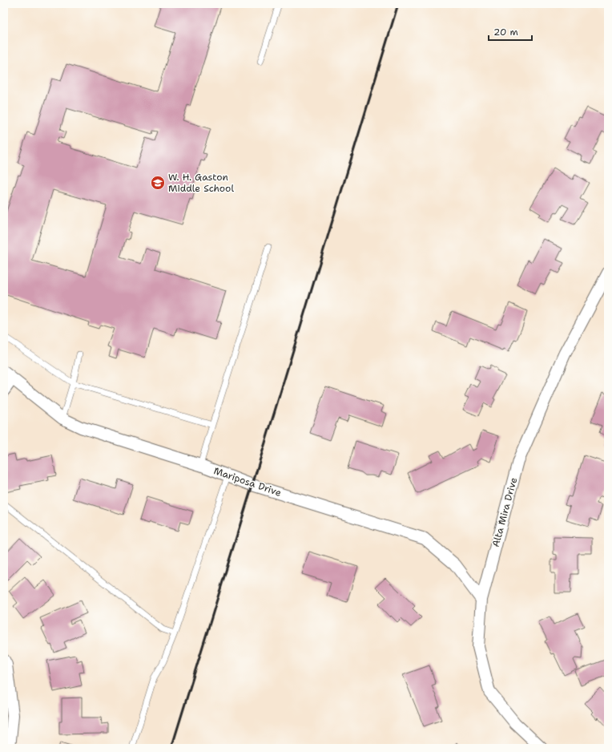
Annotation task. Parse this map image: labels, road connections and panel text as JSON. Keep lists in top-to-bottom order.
{
  "streets": {
    "street": ["Mariposa Drive", "Alta Mira Drive"]
  },
  "crossings": [
    ["Mariposa Drive", "Alta Mira Drive"]
  ],
  "places": {
    "school or university": ["W. H. Gaston Middle School"]
  },
  "scale_bar": "20 m"
}
